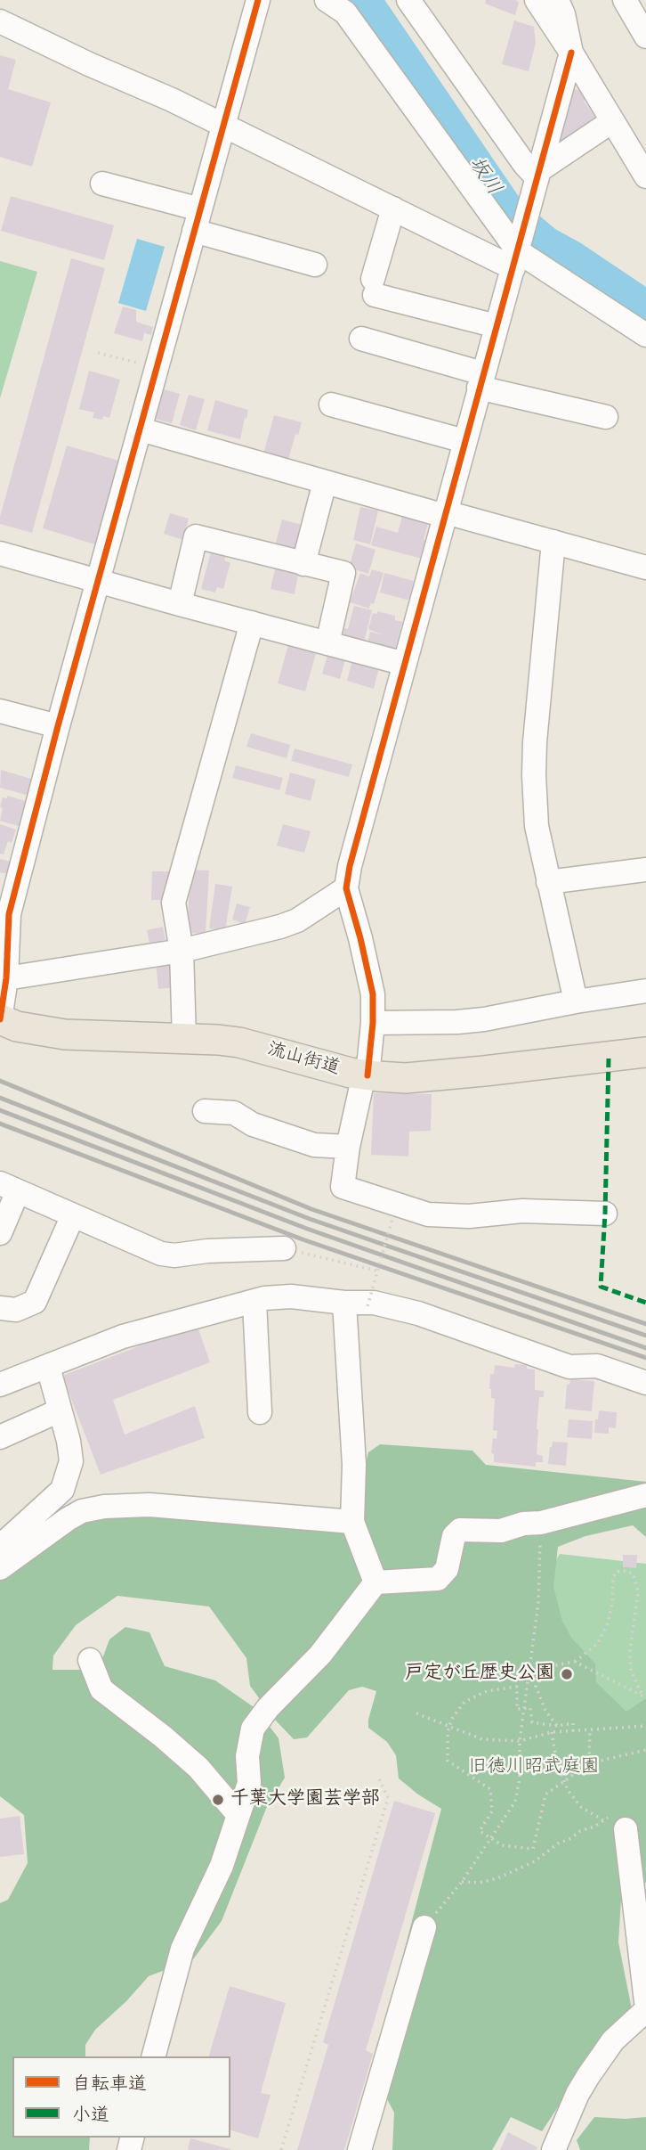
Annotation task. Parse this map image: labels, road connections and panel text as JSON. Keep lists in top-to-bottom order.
{
  "streets": {
    "main road": ["流山街道"]
  },
  "water": ["坂川"],
  "parks": ["旧徳川昭武庭園"],
  "places": ["戸定が丘歴史公園", "千葉大学園芸学部"],
  "legend": ["自転車道", "小道"]
}
